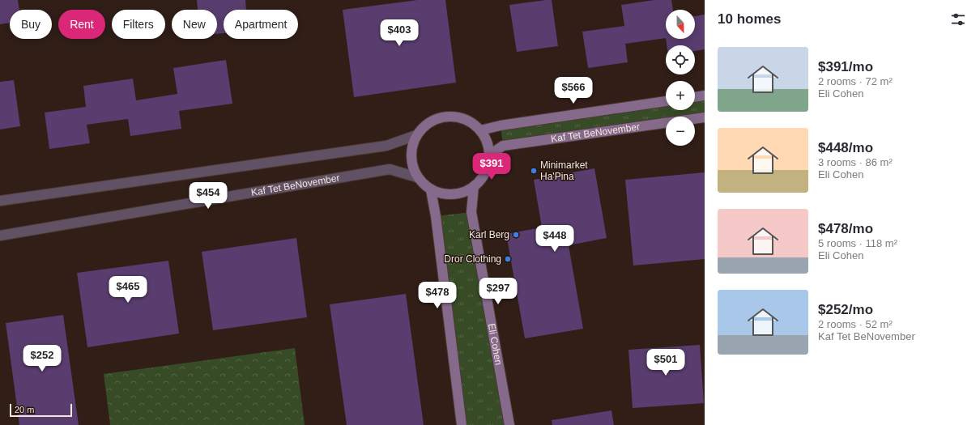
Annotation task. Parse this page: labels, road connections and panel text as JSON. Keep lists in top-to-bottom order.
{
  "streets": {
    "street": ["Kaf Tet BeNovember", "Eli Cohen"]
  },
  "crossings": [
    ["Kaf Tet BeNovember", "Eli Cohen"]
  ],
  "places": ["Minimarket Ha'Pina", "Karl Berg", "Dror Clothing"],
  "scale_bar": "20 m",
  "north": "bottom",
  "page": {
    "heading": "10 homes",
    "map_buttons": ["+", "−"],
    "chip": [
      "Buy",
      "Rent",
      "Filters",
      "New",
      "Apartment"
    ],
    "price": [
      "$403",
      "$566",
      "$391",
      "$454",
      "$448",
      "$465",
      "$297",
      "$478",
      "$252",
      "$501"
    ],
    "list": [
      {
        "name": "$391/mo",
        "note": "2 rooms · 72 m² · Eli Cohen"
      },
      {
        "name": "$448/mo",
        "note": "3 rooms · 86 m² · Eli Cohen"
      },
      {
        "name": "$478/mo",
        "note": "5 rooms · 118 m² · Eli Cohen"
      },
      {
        "name": "$252/mo",
        "note": "2 rooms · 52 m² · Kaf Tet BeNovember"
      }
    ],
    "scale": "20 m"
  }
}
